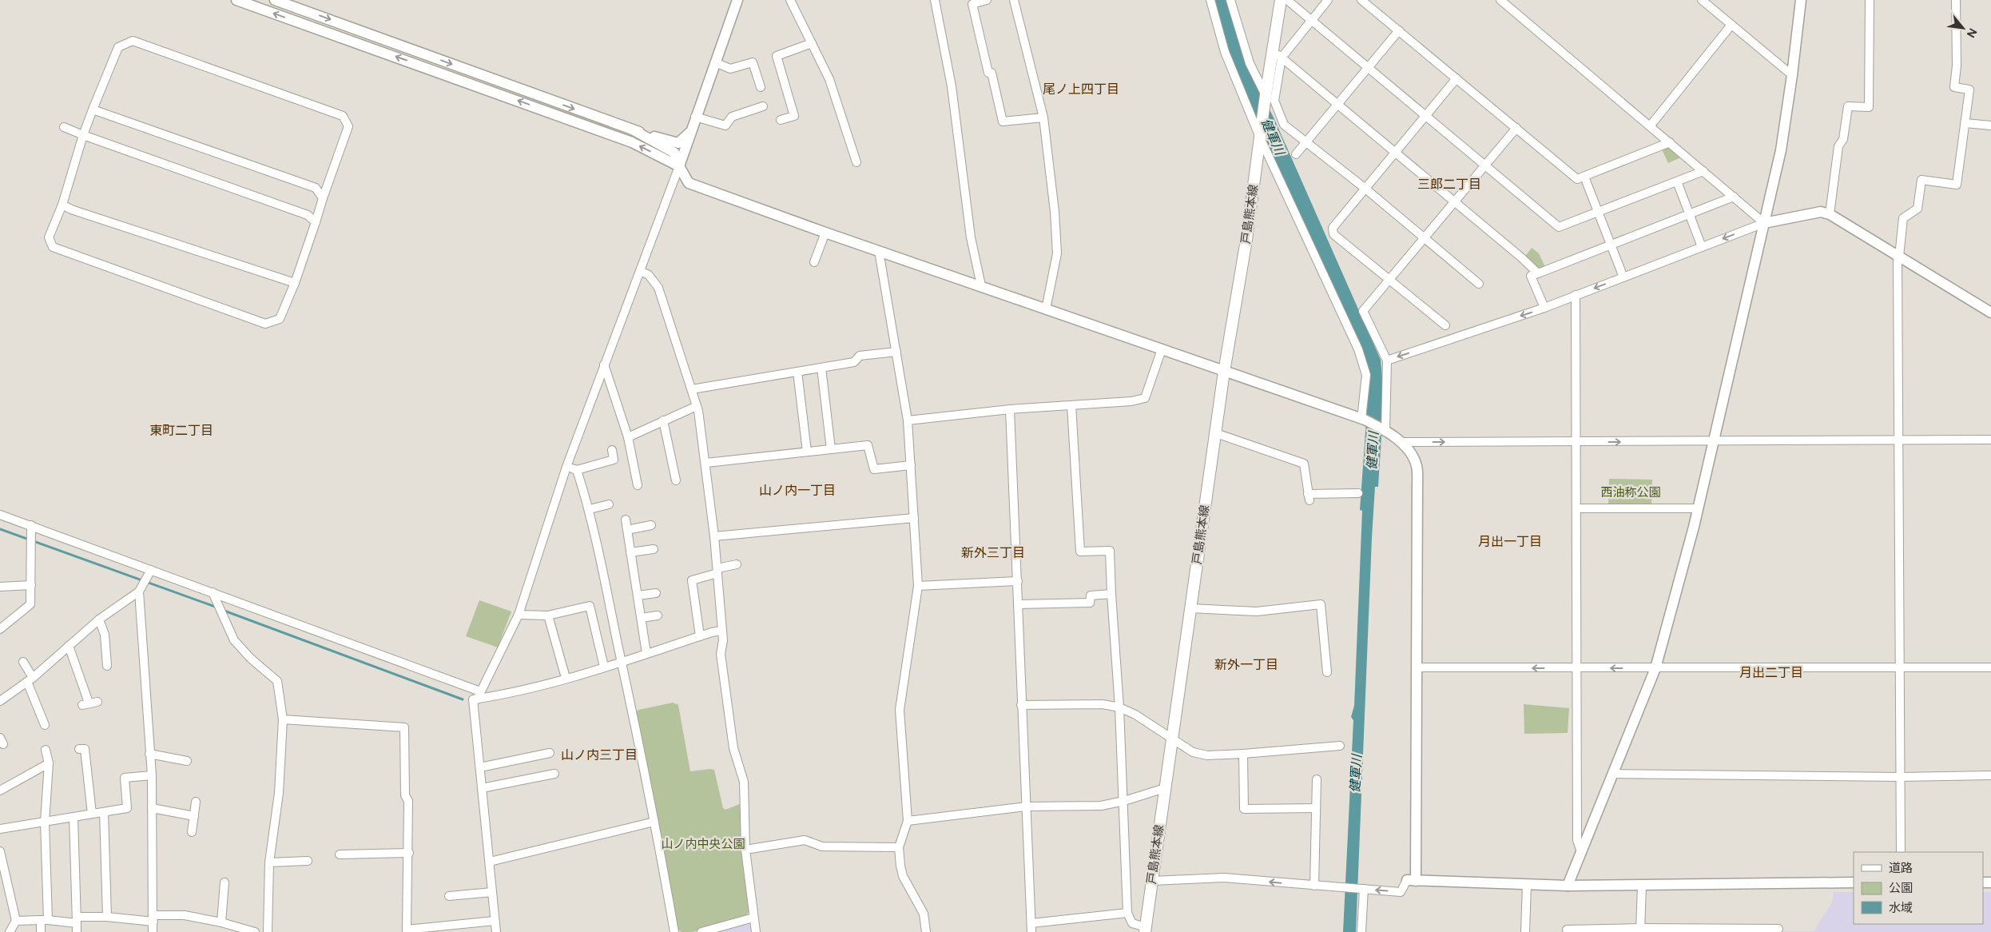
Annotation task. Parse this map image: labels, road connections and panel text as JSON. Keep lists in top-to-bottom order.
{
  "streets": {
    "main road": ["戸島熊本線"]
  },
  "districts": [
    "尾ノ上四丁目",
    "三郎二丁目",
    "東町二丁目",
    "山ノ内一丁目",
    "月出一丁目",
    "新外三丁目",
    "新外一丁目",
    "月出二丁目",
    "山ノ内三丁目"
  ],
  "water": ["健軍川"],
  "parks": ["西油称公園", "山ノ内中央公園"],
  "legend": ["道路", "公園", "水域"],
  "north": "bottom right"
}
